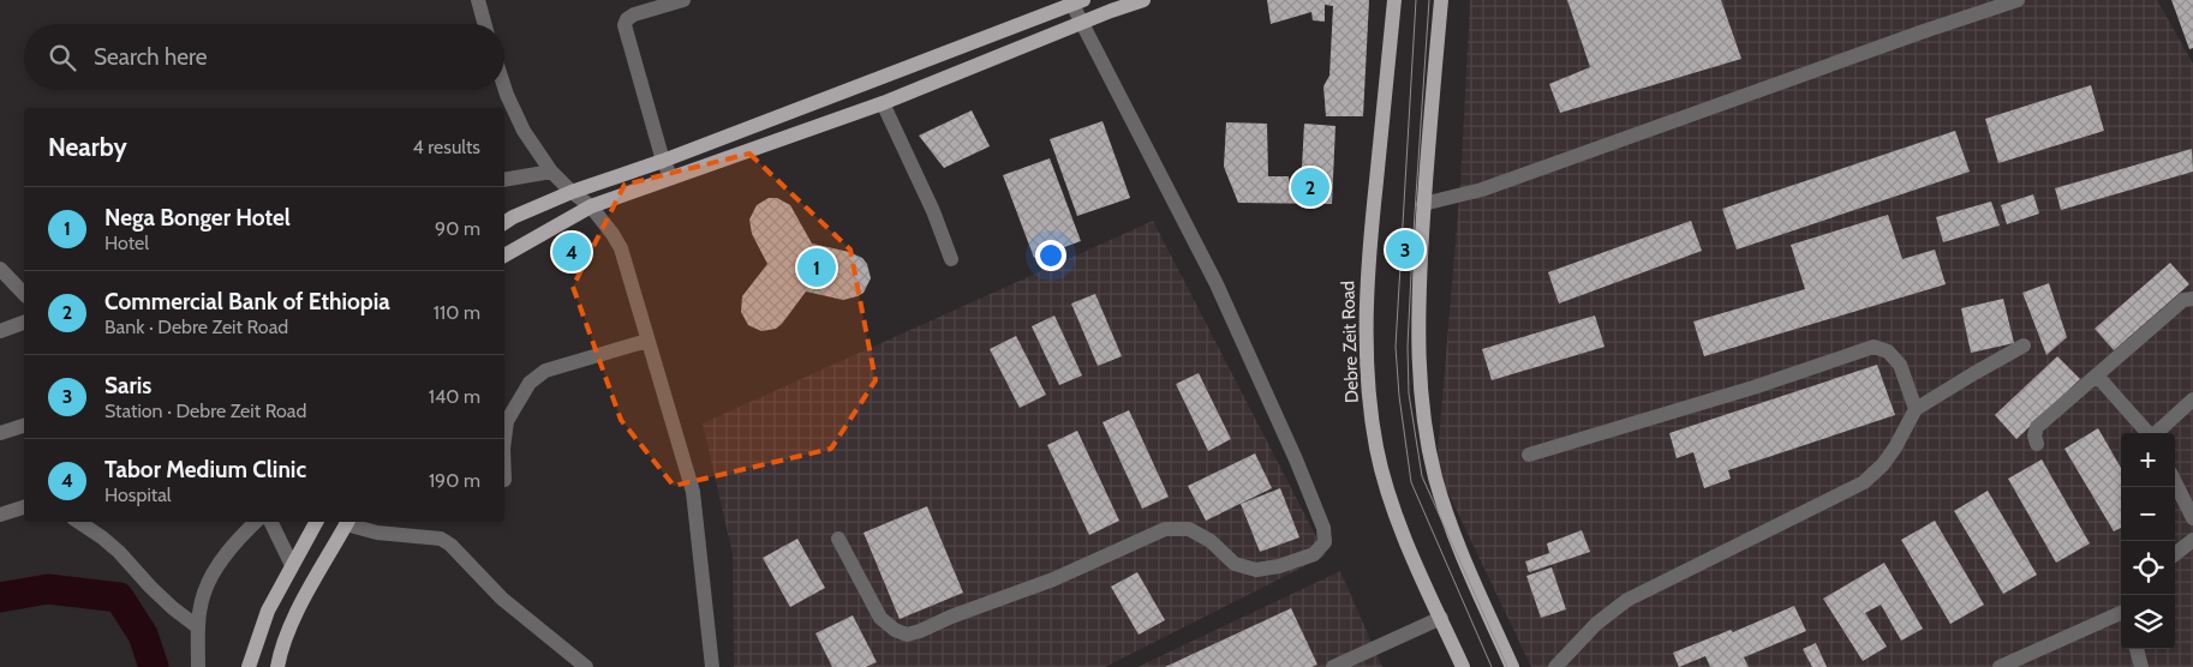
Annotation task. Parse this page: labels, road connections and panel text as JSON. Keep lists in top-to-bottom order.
{
  "streets": {
    "main road": ["Debre Zeit Road"]
  },
  "page": {
    "search": "Search here",
    "heading": ["Nearby", "4 results"],
    "pins": [
      "2",
      "3",
      "4",
      "1"
    ],
    "list": [
      {
        "mark": "1",
        "name": "Nega Bonger Hotel",
        "note": "Hotel",
        "value": "90 m"
      },
      {
        "mark": "2",
        "name": "Commercial Bank of Ethiopia",
        "note": "Bank · Debre Zeit Road",
        "value": "110 m"
      },
      {
        "mark": "3",
        "name": "Saris",
        "note": "Station · Debre Zeit Road",
        "value": "140 m"
      },
      {
        "mark": "4",
        "name": "Tabor Medium Clinic",
        "note": "Hospital",
        "value": "190 m"
      }
    ],
    "map_buttons": ["+", "−"]
  }
}
